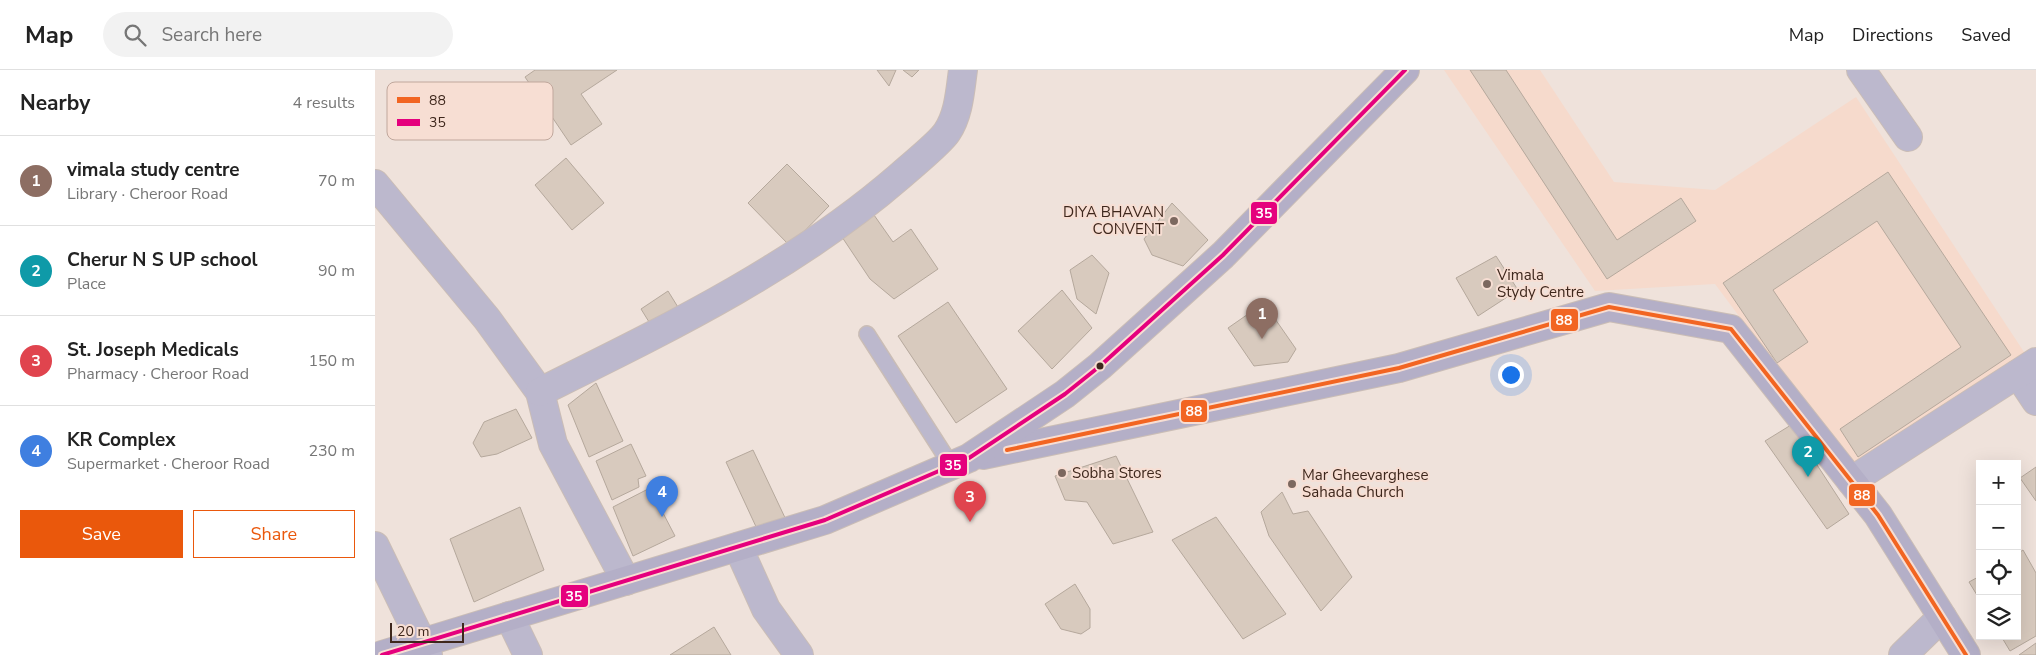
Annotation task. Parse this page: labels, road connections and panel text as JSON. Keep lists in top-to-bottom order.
{
  "places": [
    "DIYA BHAVAN CONVENT",
    "Vimala Stydy Centre",
    "Sobha Stores",
    "Mar Gheevarghese Sahada Church"
  ],
  "lines": ["transit line 35", "transit line 88"],
  "legend": ["88", "35"],
  "scale_bar": "20 m",
  "page": {
    "header": "Map",
    "search": "Search here",
    "nav": ["Map", "Directions", "Saved"],
    "heading": ["Nearby", "4 results"],
    "list": [
      {
        "mark": "1",
        "name": "vimala study centre",
        "note": "Library · Cheroor Road",
        "value": "70 m"
      },
      {
        "mark": "2",
        "name": "Cherur N S UP school",
        "note": "Place",
        "value": "90 m"
      },
      {
        "mark": "3",
        "name": "St. Joseph Medicals",
        "note": "Pharmacy · Cheroor Road",
        "value": "150 m"
      },
      {
        "mark": "4",
        "name": "KR Complex",
        "note": "Supermarket · Cheroor Road",
        "value": "230 m"
      }
    ],
    "pins": [
      "1",
      "2",
      "4",
      "3"
    ],
    "map_buttons": ["+", "−"],
    "buttons": ["Save", "Share"],
    "scale": "20 m"
  }
}
